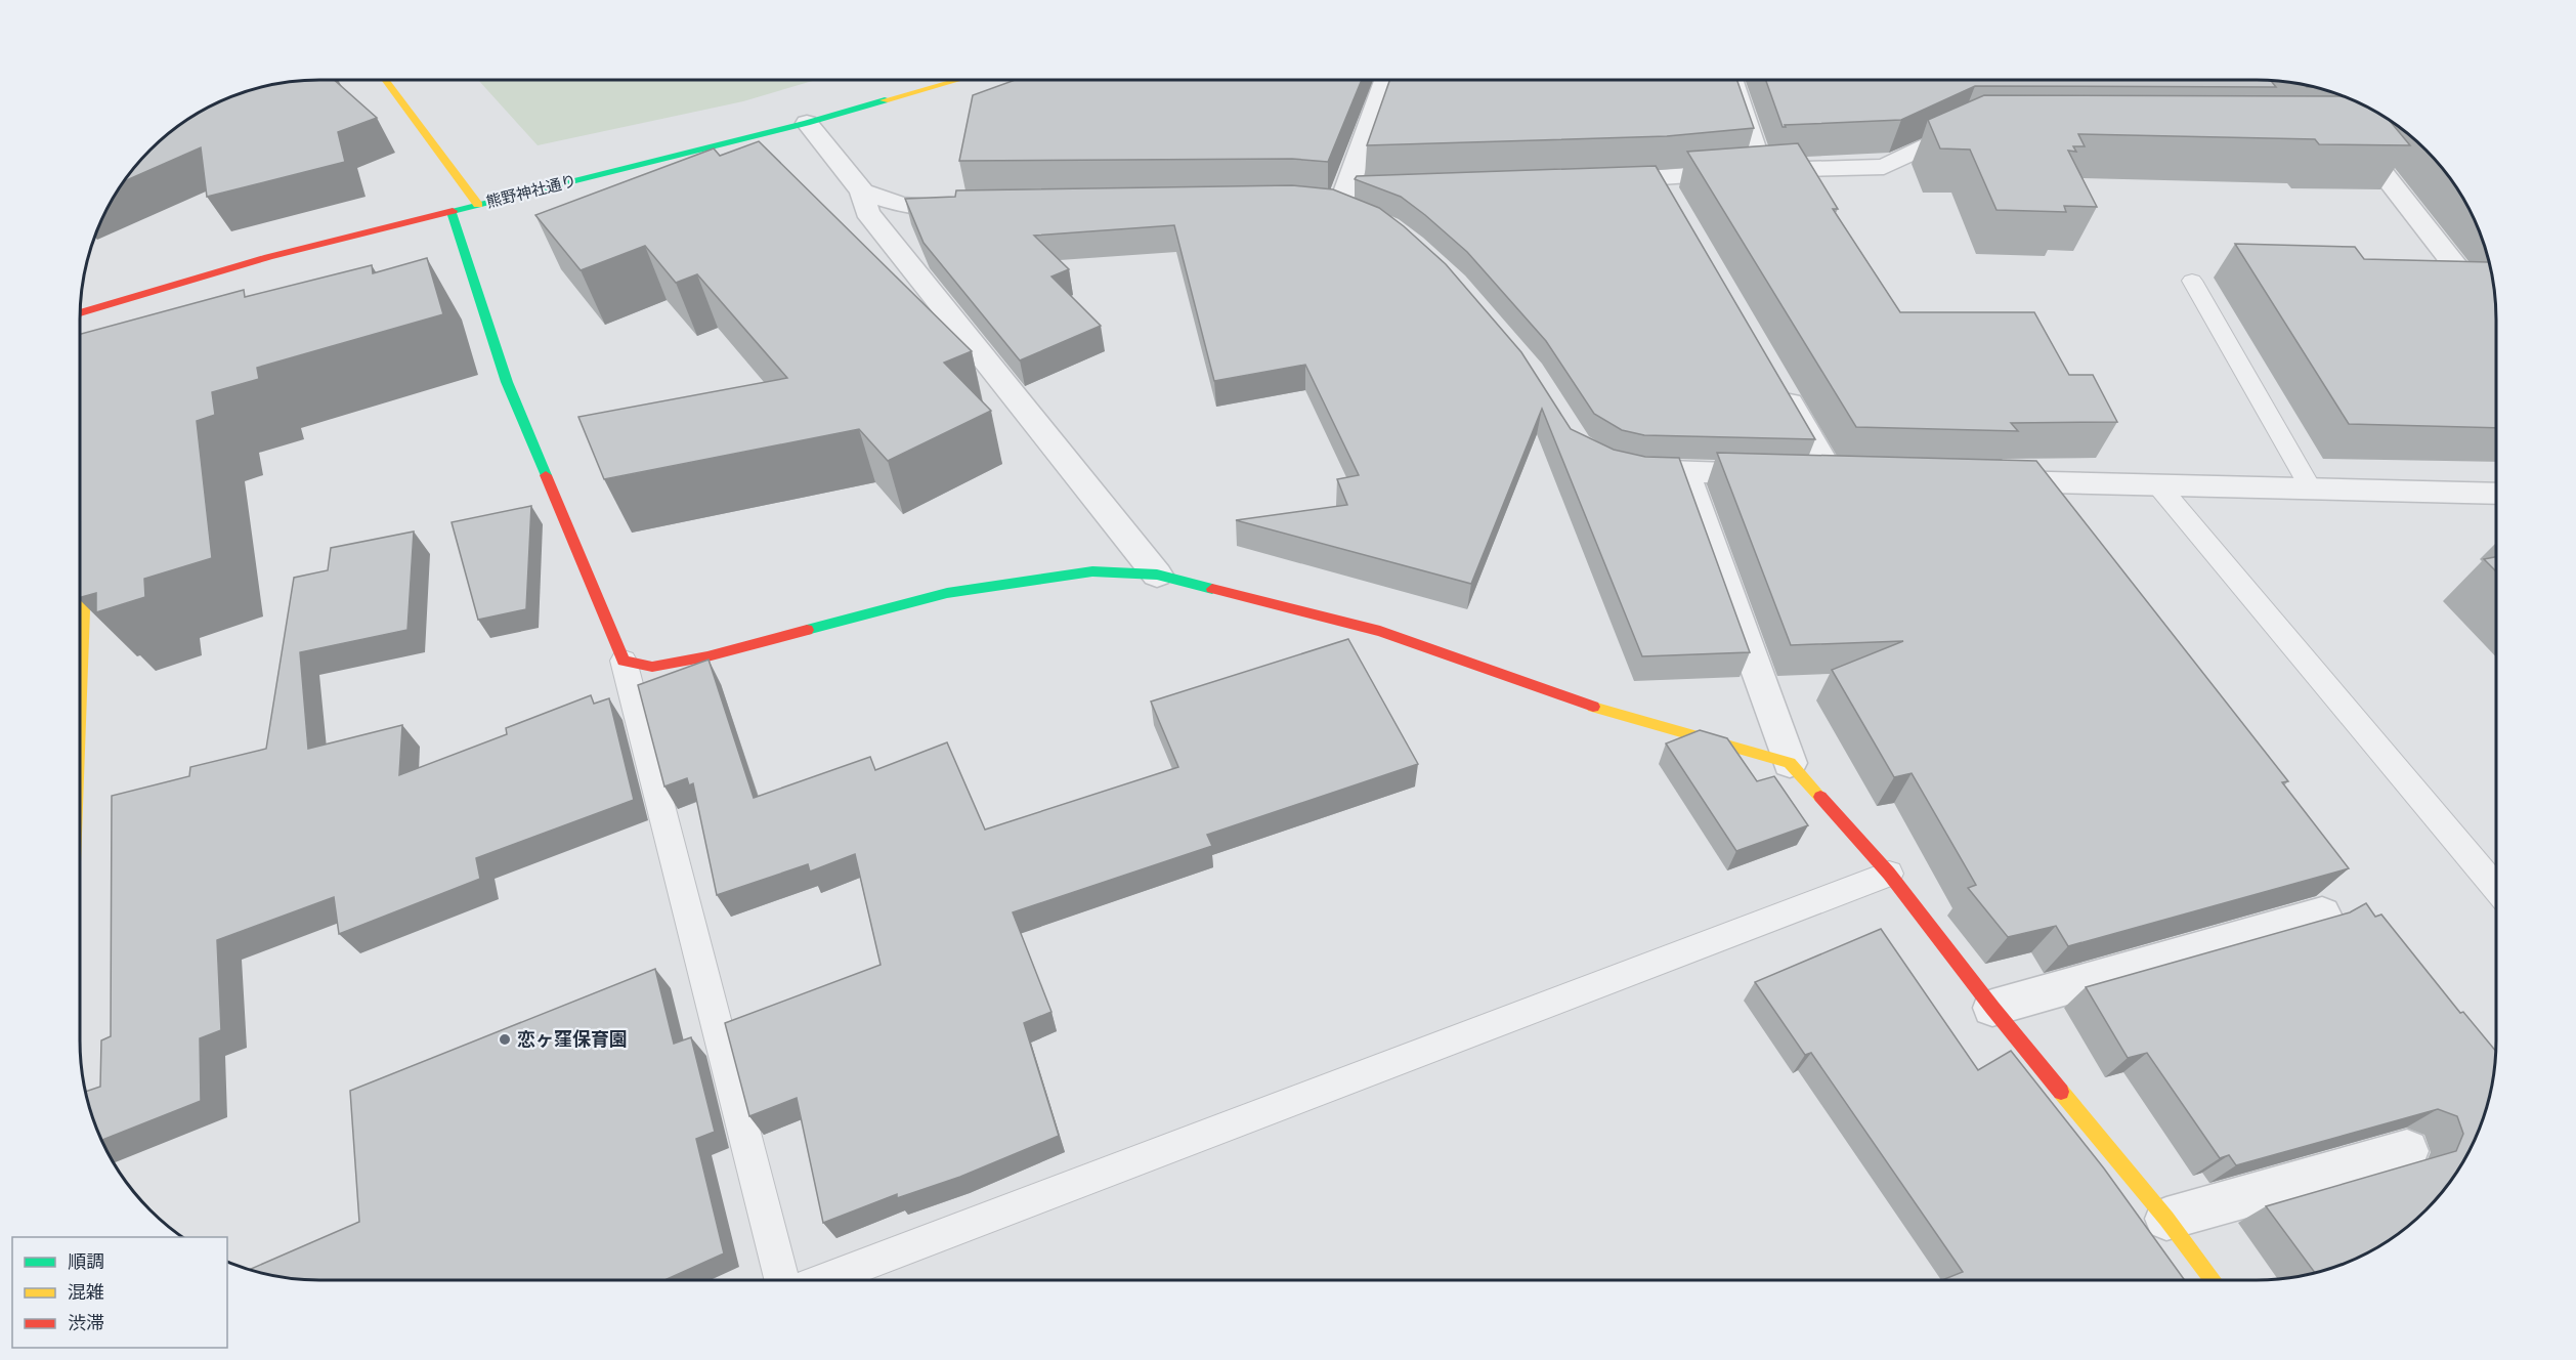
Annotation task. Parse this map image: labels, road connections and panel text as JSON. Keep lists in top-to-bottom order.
{
  "streets": {
    "street": ["熊野神社通り"]
  },
  "places": ["恋ヶ窪保育園"],
  "legend": ["順調", "混雑", "渋滞"]
}
